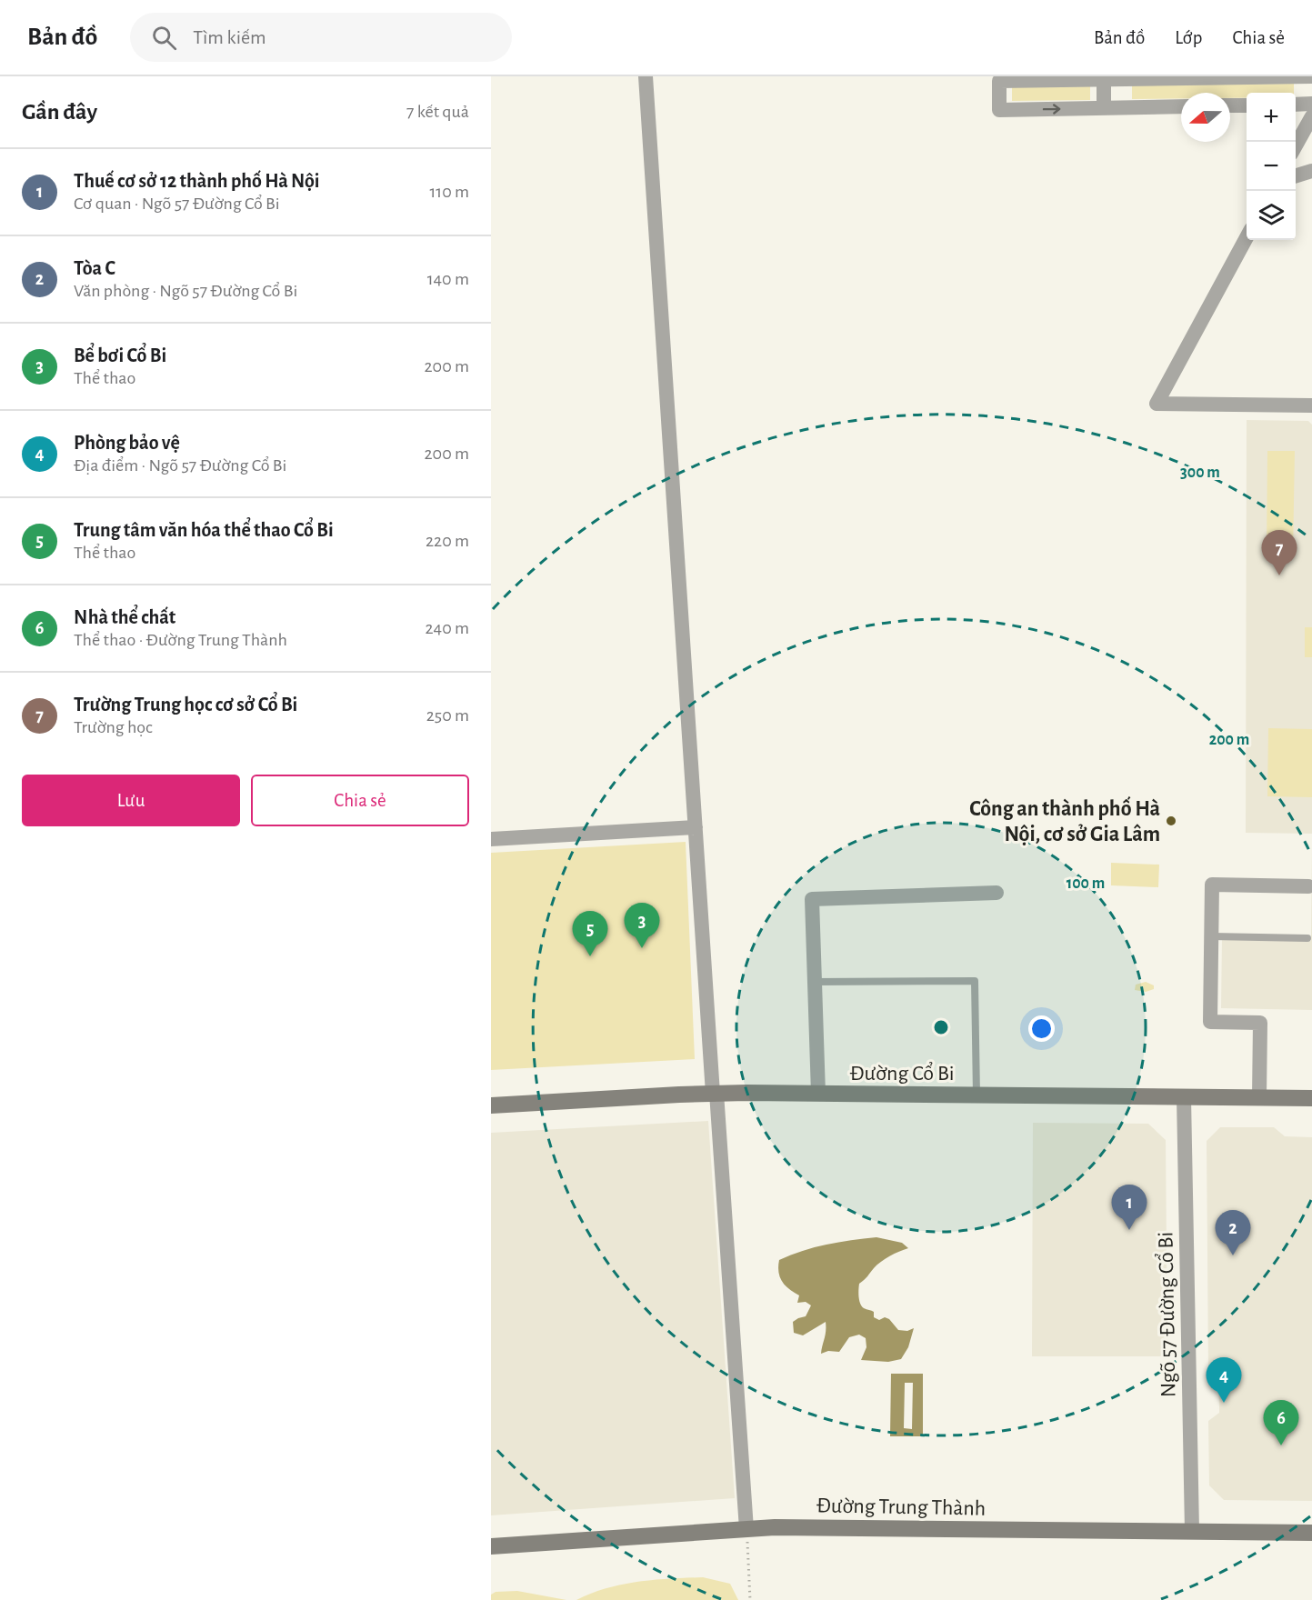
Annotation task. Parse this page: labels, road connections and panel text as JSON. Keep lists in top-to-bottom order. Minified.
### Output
{"streets":{"main road":["Đường Cổ Bi","Đường Trung Thành"],"street":["Ngõ 57 Đường Cổ Bi"]},"crossings":[["Đường Cổ Bi","Ngõ 57 Đường Cổ Bi"],["Ngõ 57 Đường Cổ Bi","Đường Trung Thành"]],"places":["Công an thành phố Hà Nội, cơ sở Gia Lâm"],"north":"left","page":{"header":"Bản đồ","search":"Tìm kiếm","nav":["Bản đồ","Lớp","Chia sẻ"],"heading":["Gần đây","7 kết quả"],"map_buttons":["+","−"],"list":[{"mark":"1","name":"Thuế cơ sở 12 thành phố Hà Nội","note":"Cơ quan · Ngõ 57 Đường Cổ Bi","value":"110 m"},{"mark":"2","name":"Tòa C","note":"Văn phòng · Ngõ 57 Đường Cổ Bi","value":"140 m"},{"mark":"3","name":"Bể bơi Cổ Bi","note":"Thể thao","value":"200 m"},{"mark":"4","name":"Phòng bảo vệ","note":"Địa điểm · Ngõ 57 Đường Cổ Bi","value":"200 m"},{"mark":"5","name":"Trung tâm văn hóa thể thao Cổ Bi","note":"Thể thao","value":"220 m"},{"mark":"6","name":"Nhà thể chất","note":"Thể thao · Đường Trung Thành","value":"240 m"},{"mark":"7","name":"Trường Trung học cơ sở Cổ Bi","note":"Trường học","value":"250 m"}],"pins":["7","3","5","1","2","4","6"],"buttons":["Lưu","Chia sẻ"]},"rings":["300 m","200 m","100 m"]}
